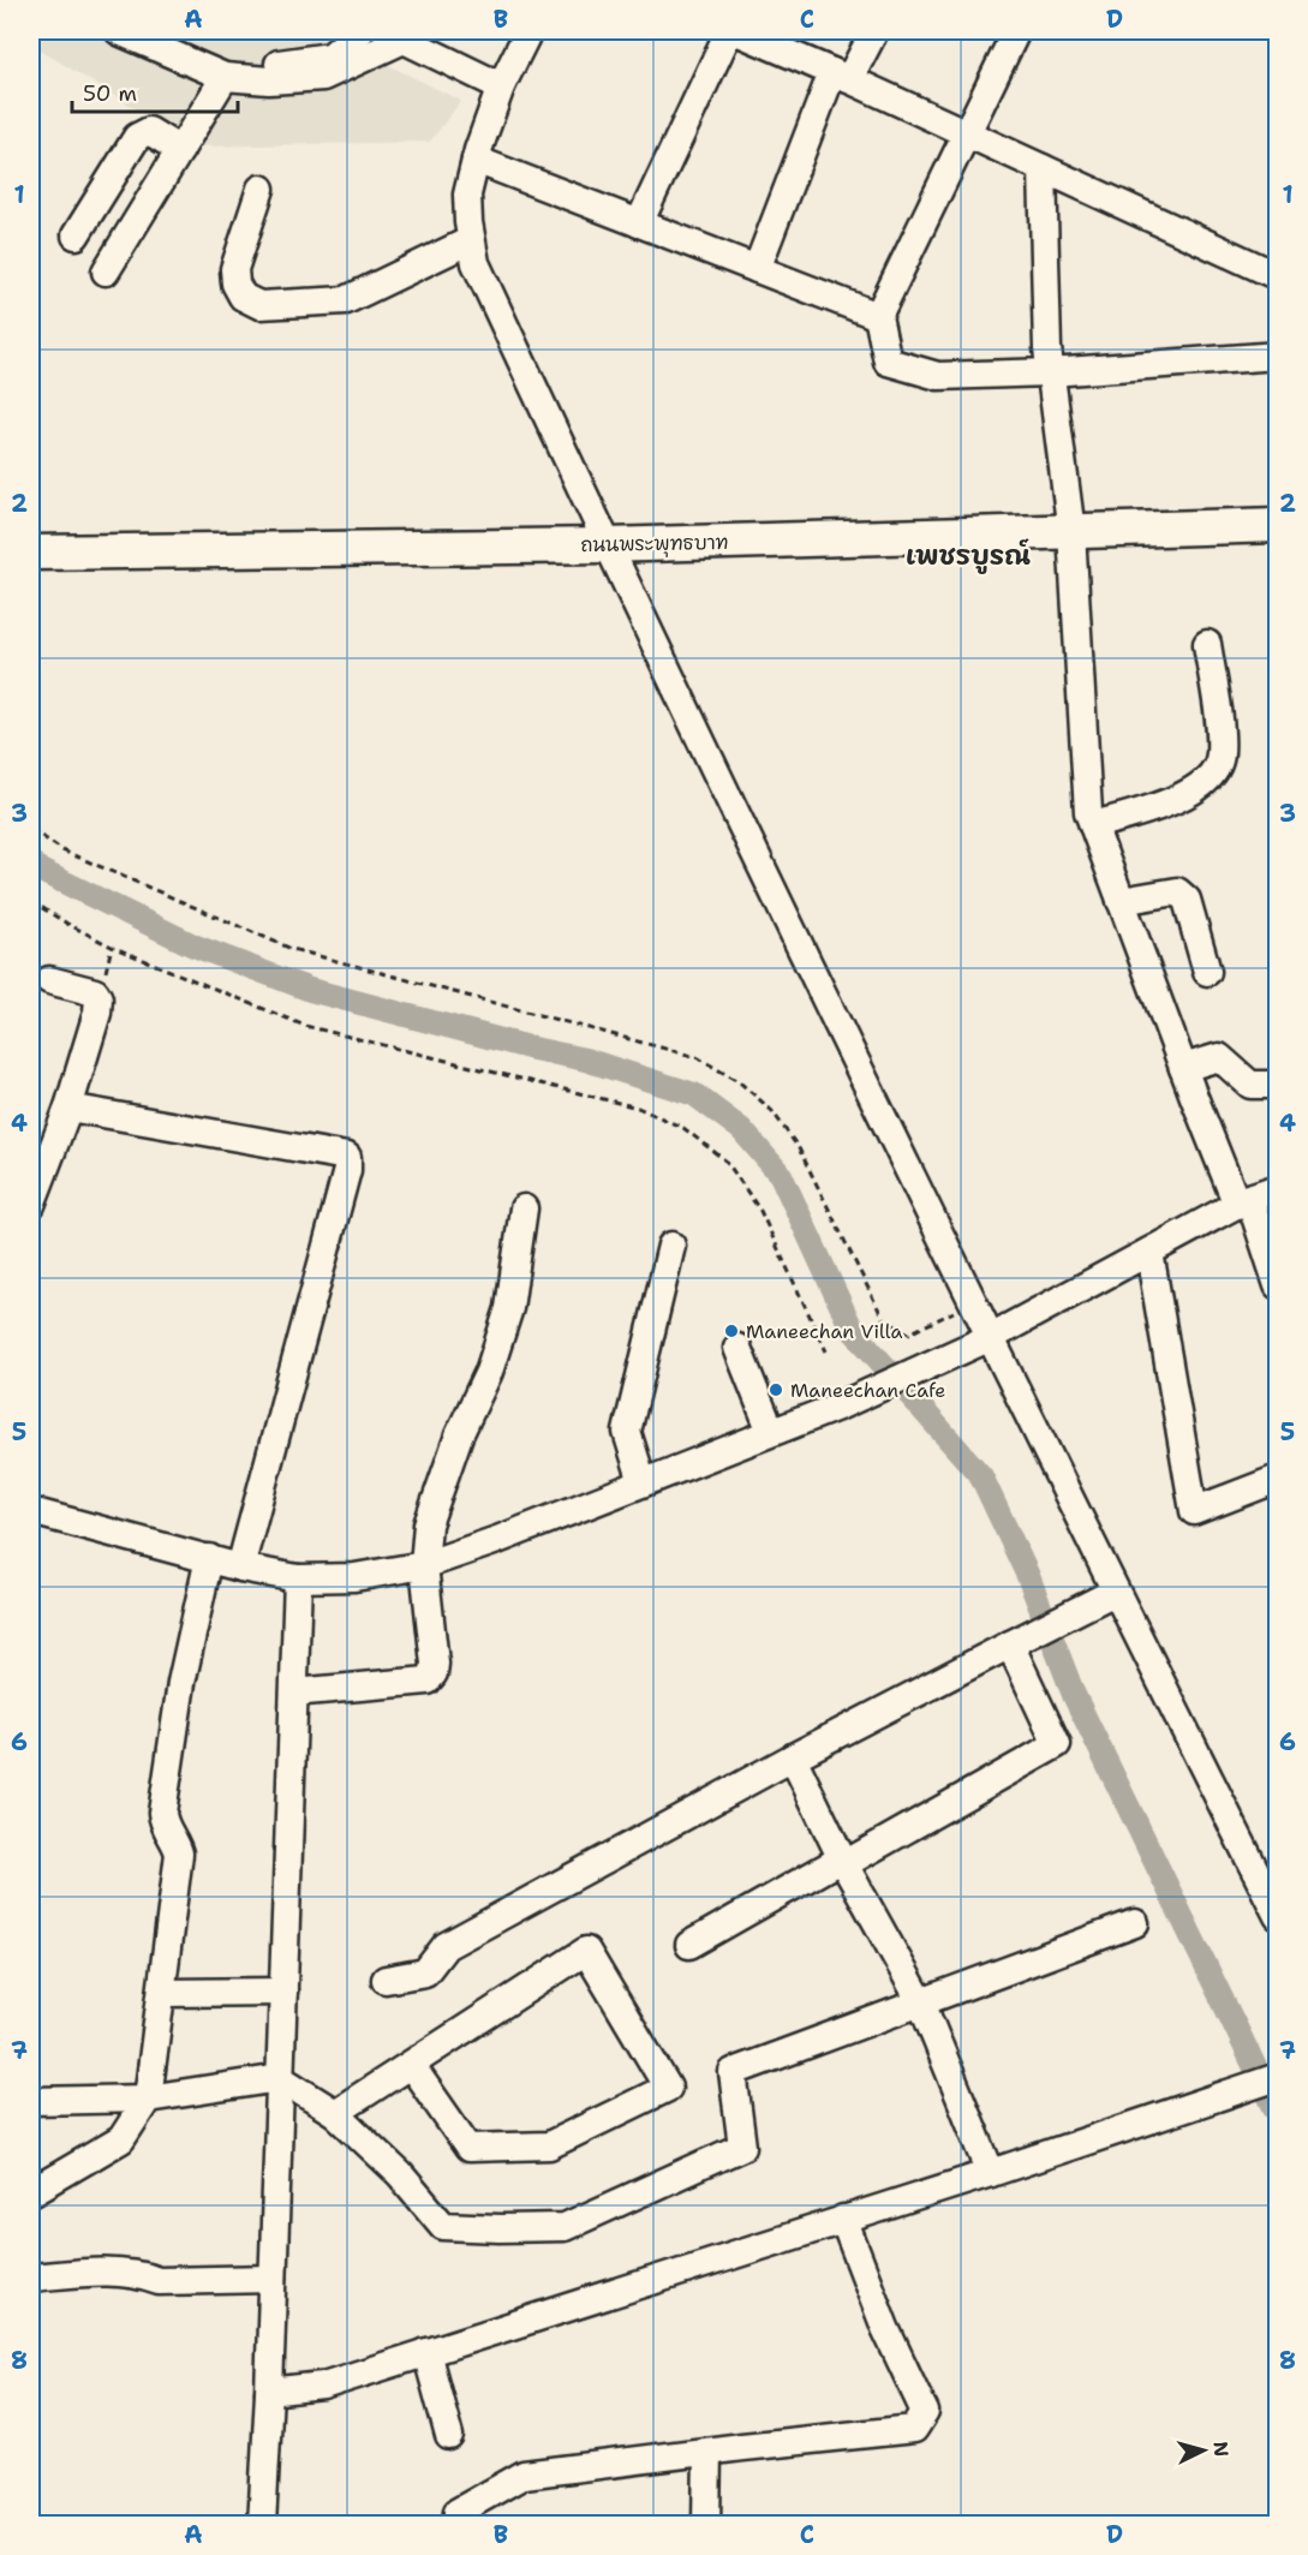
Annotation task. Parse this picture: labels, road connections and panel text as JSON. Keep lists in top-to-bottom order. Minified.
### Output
{"streets":{"main road":["ถนนพระพุทธบาท"]},"districts":["เพชรบูรณ์"],"places":["Maneechan Villa","Maneechan Cafe"],"scale_bar":"50 m","north":"right","grid":{"columns":["A","B","C","D"],"rows":["1","2","3","4","5","6","7","8"]}}
